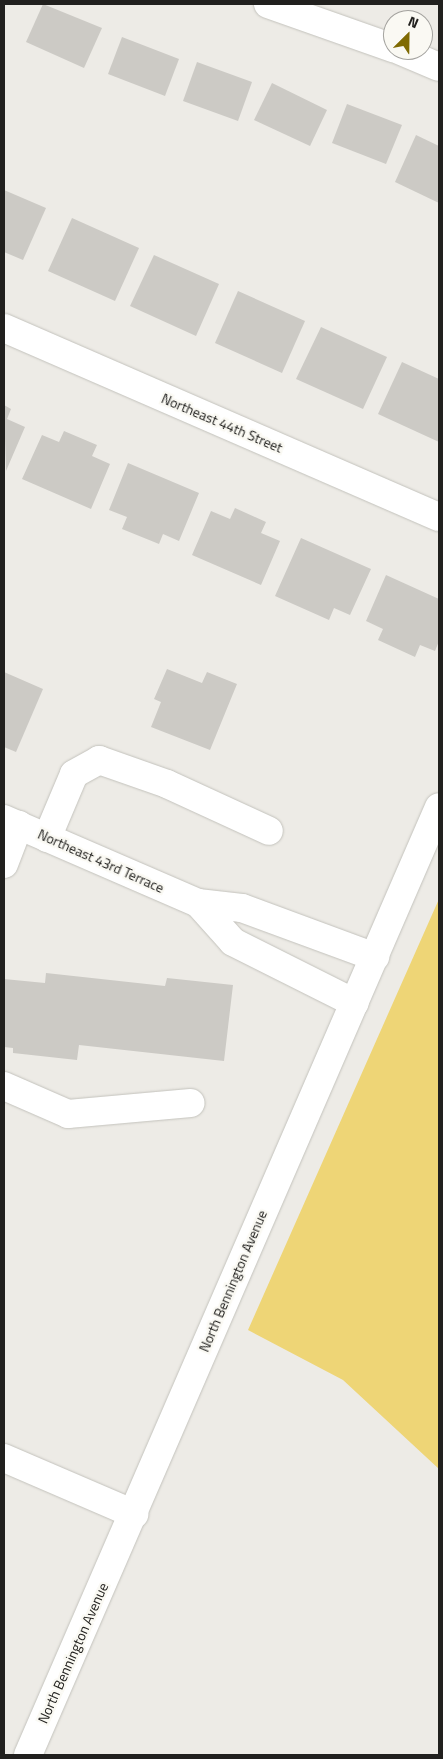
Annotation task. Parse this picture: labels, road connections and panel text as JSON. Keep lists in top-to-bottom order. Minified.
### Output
{"streets":{"street":["Northeast 44th Street","Northeast 43rd Terrace","North Bennington Avenue"]},"crossings":[["Northeast 43rd Terrace","North Bennington Avenue"]],"north":"top right"}
